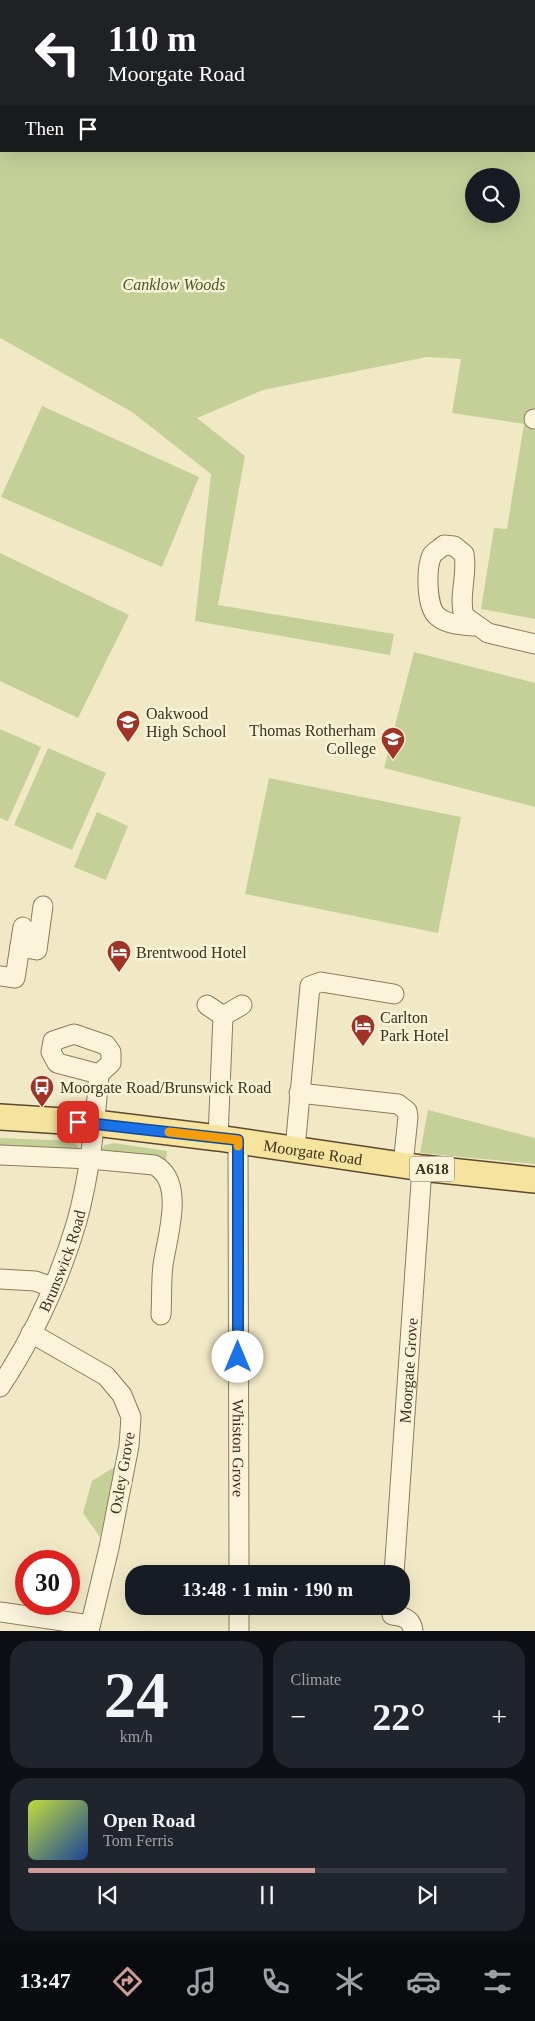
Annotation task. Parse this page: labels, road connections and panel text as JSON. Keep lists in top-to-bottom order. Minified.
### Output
{"streets":{"main road":["Moorgate Road","A618"],"street":["Brunswick Road","Moorgate Grove","Whiston Grove","Oxley Grove"]},"crossings":[["Moorgate Road","Brunswick Road"],["Moorgate Road","Moorgate Grove"],["Moorgate Road","Whiston Grove"],["Brunswick Road","Oxley Grove"]],"parks":["Canklow Woods"],"places":{"school or university":["Oakwood High School","Thomas Rotherham College"],"hotel":["Brentwood Hotel","Carlton Park Hotel"],"bus stop":["Moorgate Road/Brunswick Road"]},"page":{"turn":["110 m","Moorgate Road"],"then":"Then","limit":"30","trip":"13:48 · 1 min · 190 m","tile":[["24","km/h"],"Climate"],"heat":["−","22°","+"],"song":["Open Road","Tom Ferris"],"tabs":"13:47"}}
